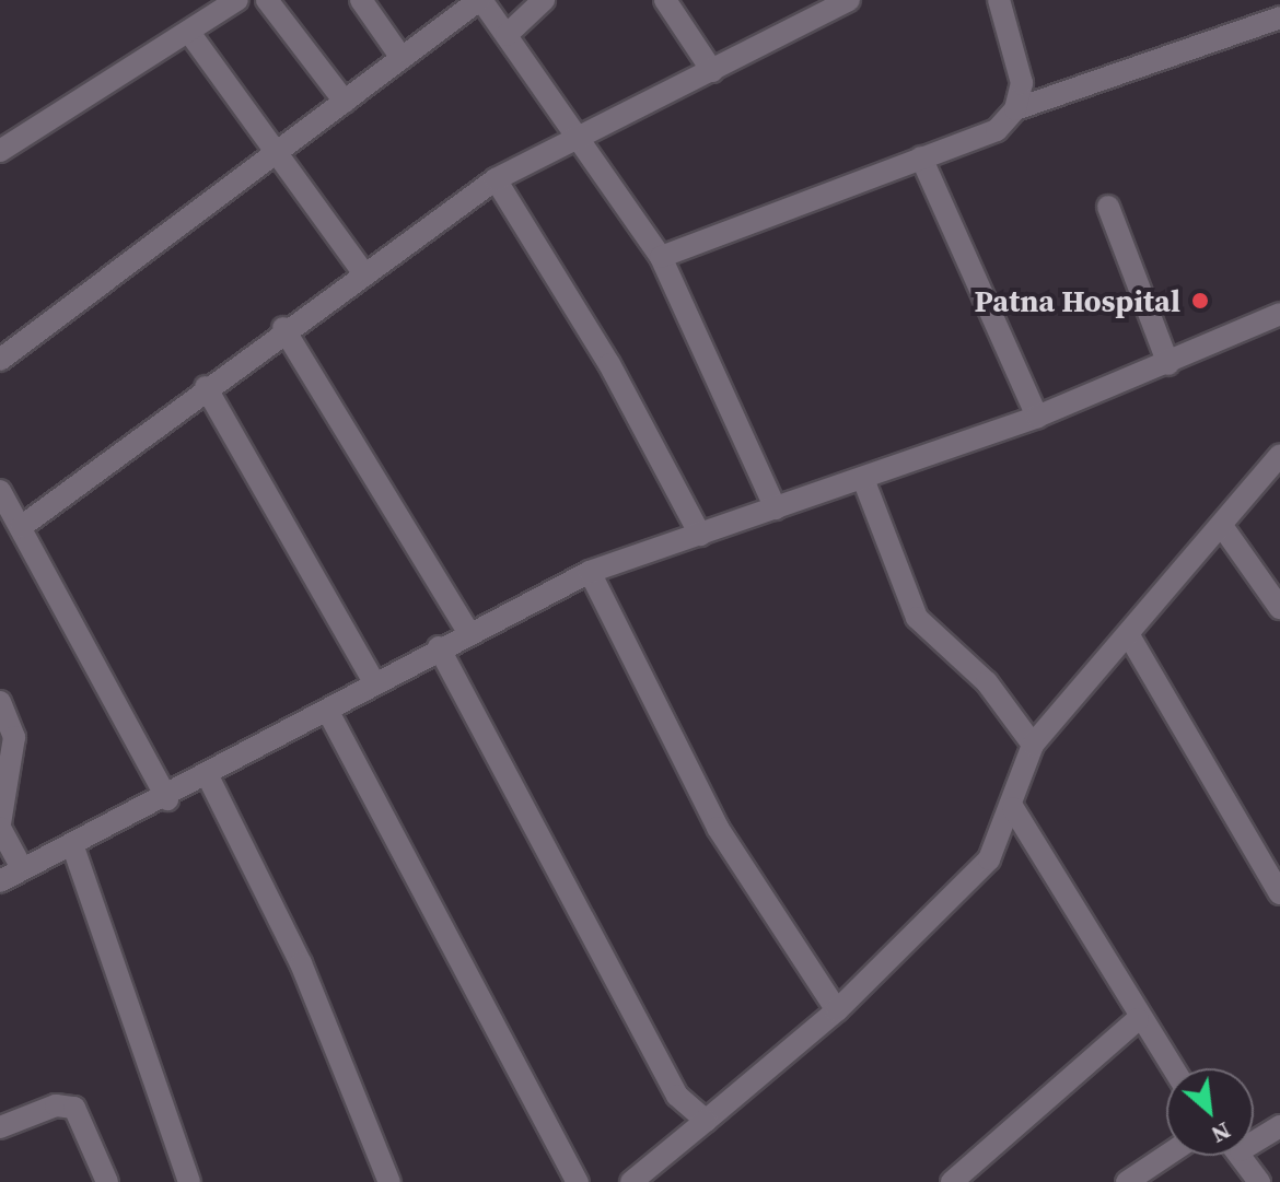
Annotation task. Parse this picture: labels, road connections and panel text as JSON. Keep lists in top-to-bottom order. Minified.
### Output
{"places":["Patna Hospital"],"north":"bottom right"}
